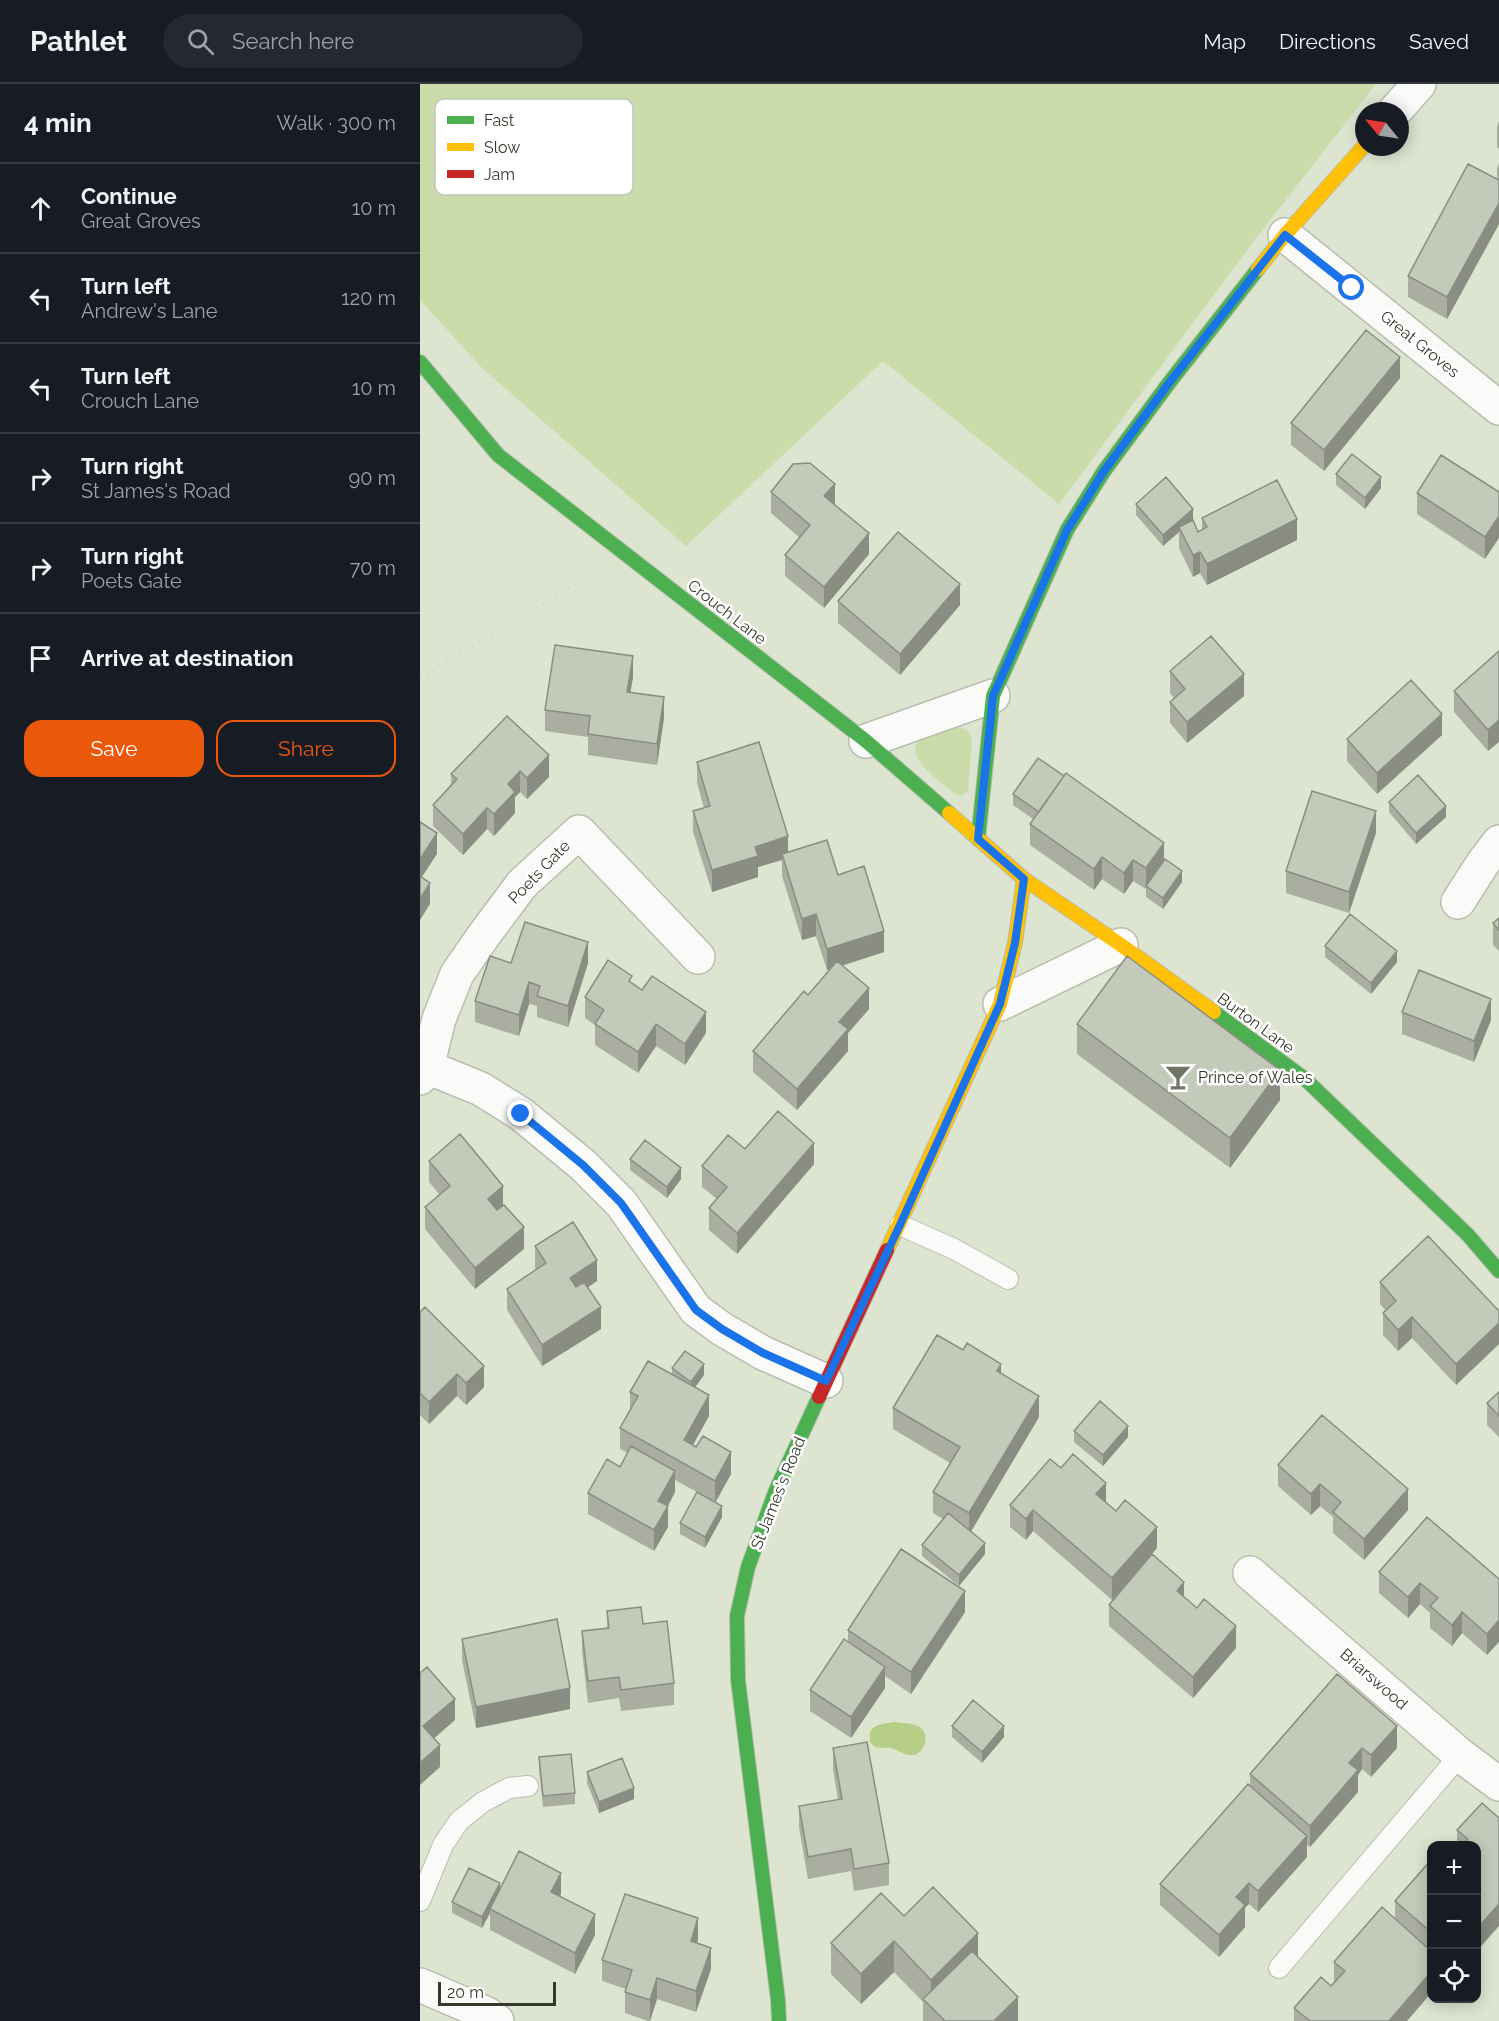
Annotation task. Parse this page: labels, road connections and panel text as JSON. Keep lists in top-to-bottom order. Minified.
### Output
{"streets":{"street":["Great Groves","Crouch Lane","Poets Gate","Burton Lane","St James's Road","Briarswood"]},"crossings":[["Crouch Lane","Burton Lane"],["Crouch Lane","St James's Road"],["Poets Gate","St James's Road"],["Burton Lane","St James's Road"]],"places":{"bar":["Prince of Wales"]},"legend":["Fast","Slow","Jam"],"scale_bar":"20 m","north":"top left","page":{"header":"Pathlet","search":"Search here","nav":["Map","Directions","Saved"],"heading":["4 min","Walk · 300 m"],"list":[["Continue","Great Groves","10 m"],["Turn left","Andrew's Lane","120 m"],["Turn left","Crouch Lane","10 m"],["Turn right","St James's Road","90 m"],["Turn right","Poets Gate","70 m"],"Arrive at destination"],"buttons":["Save","Share"],"map_buttons":["+","−"],"scale":"20 m"}}
